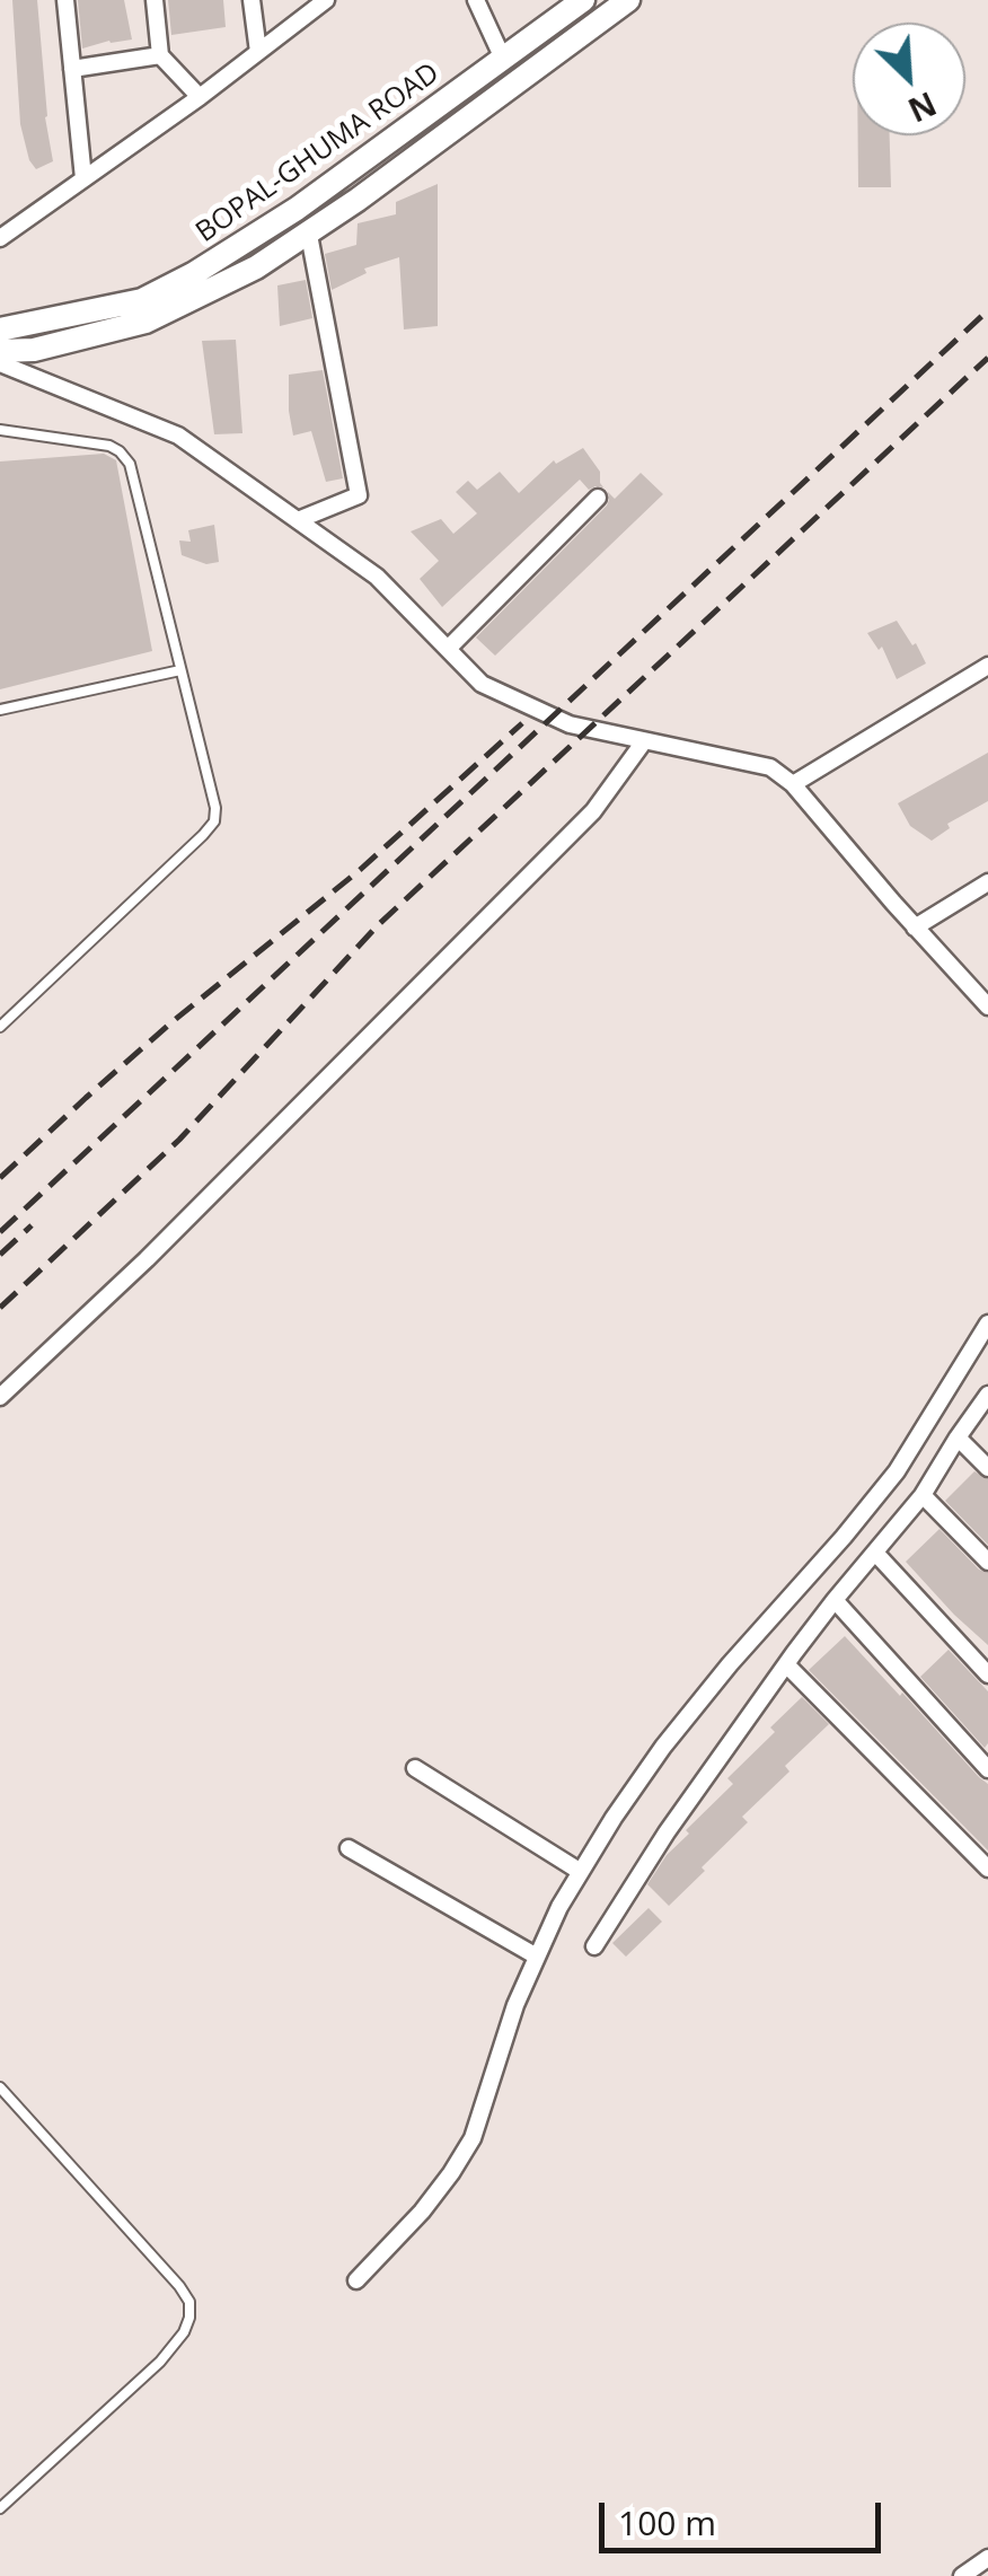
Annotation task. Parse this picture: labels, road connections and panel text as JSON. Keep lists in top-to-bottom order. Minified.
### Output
{"streets":{"street":["BOPAL-GHUMA ROAD"]},"scale_bar":"100 m","north":"bottom right"}
